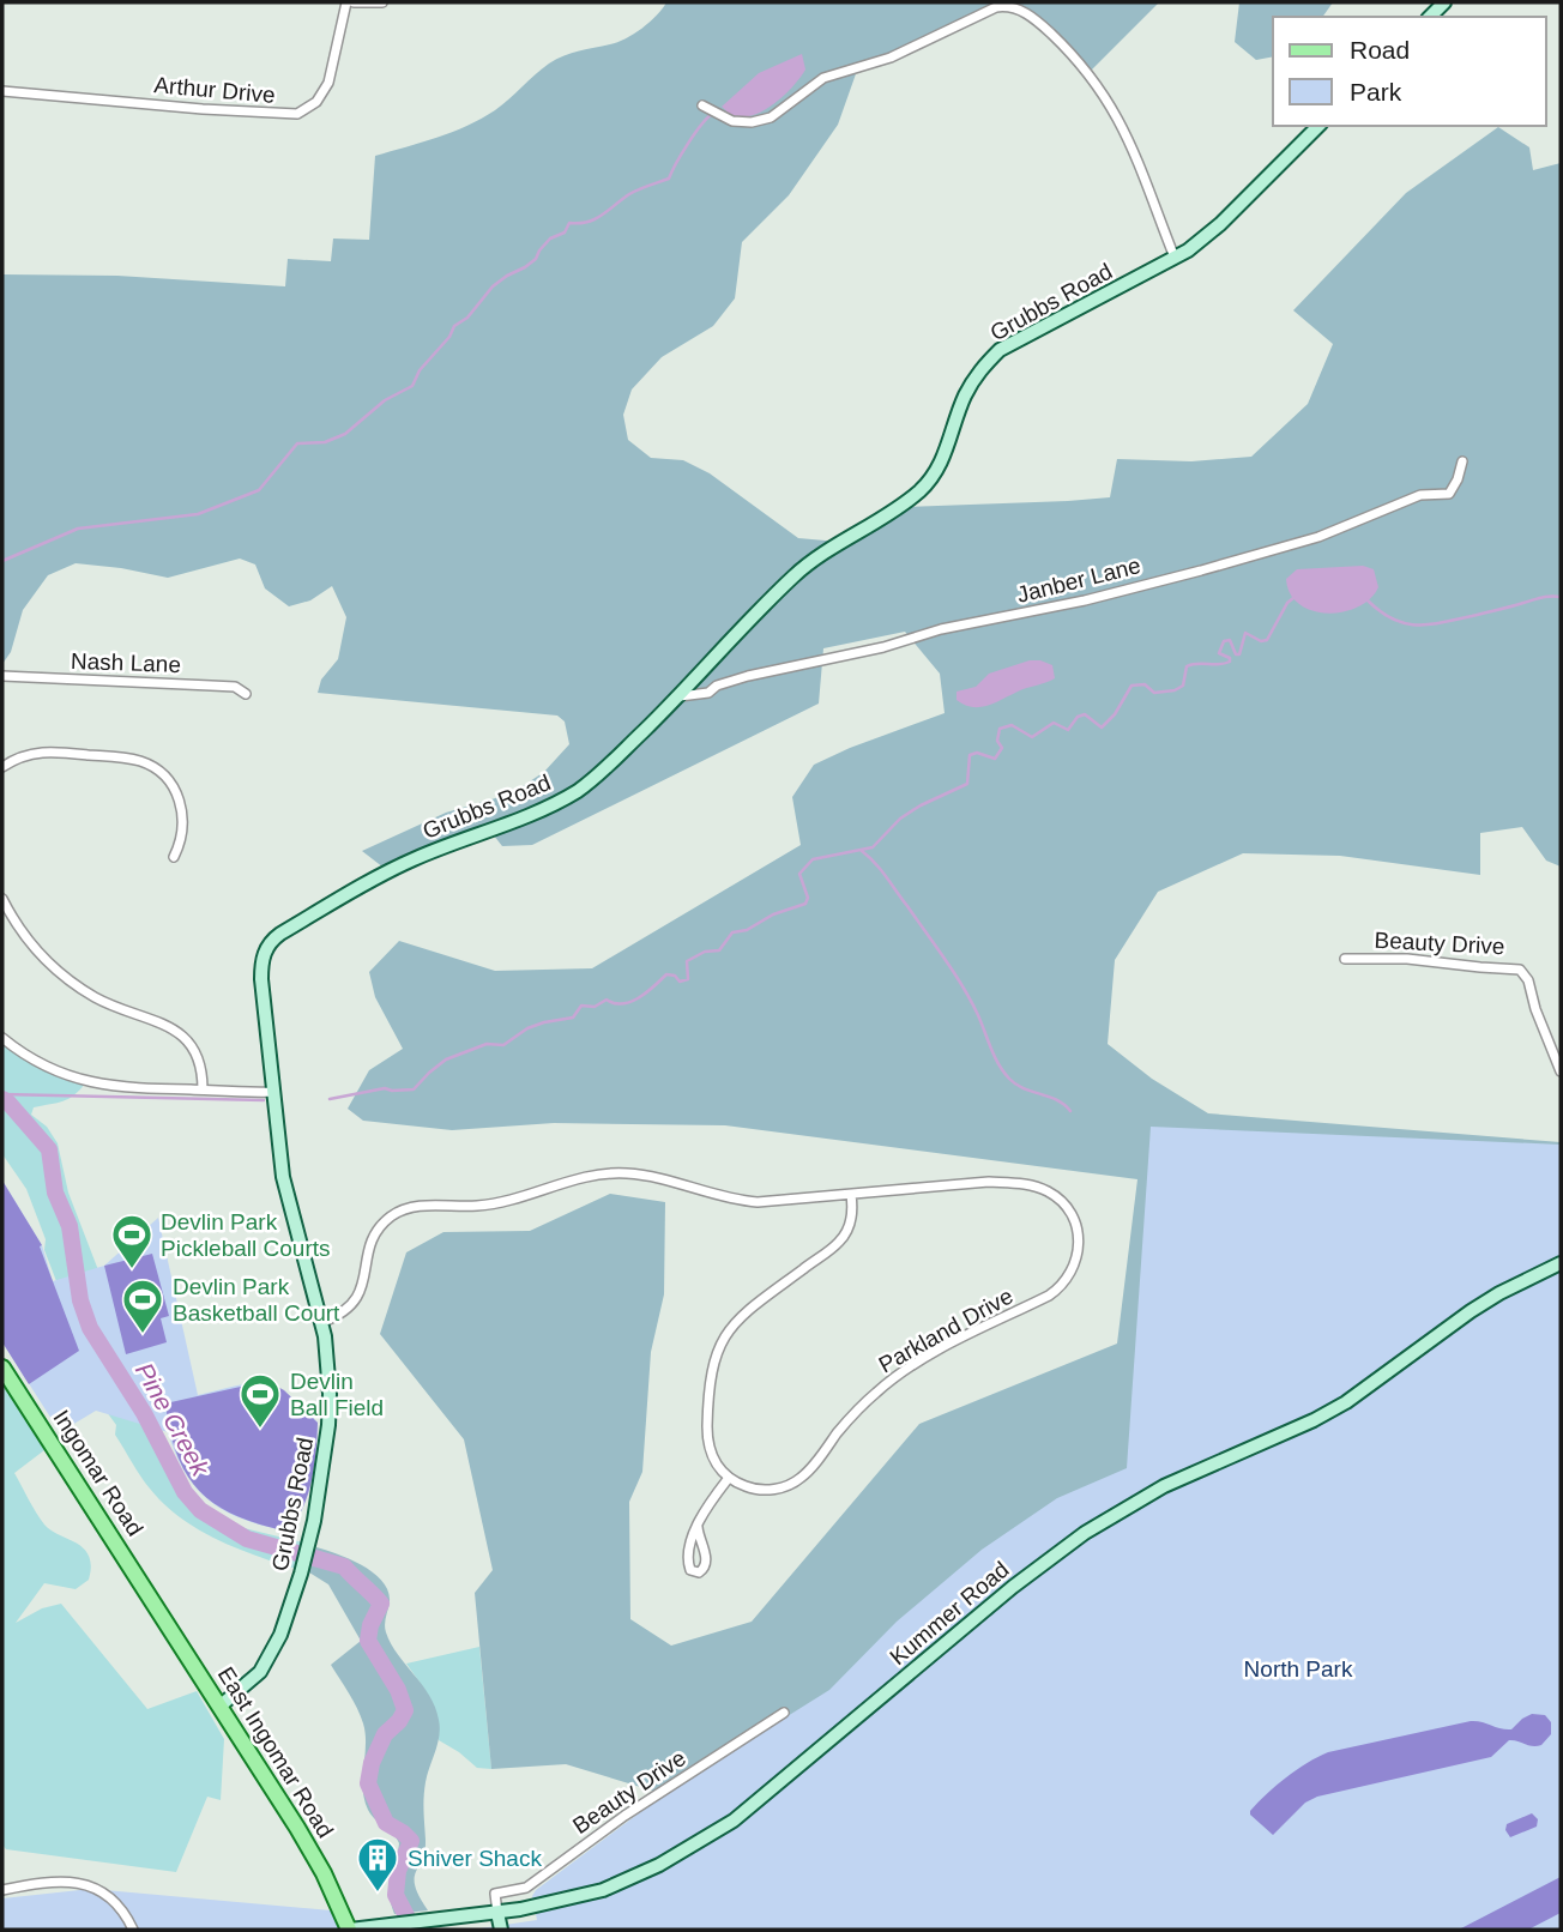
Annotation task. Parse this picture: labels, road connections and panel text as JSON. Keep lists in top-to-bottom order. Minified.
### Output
{"streets":{"main road":["Ingomar Road","East Ingomar Road"],"street":["Arthur Drive","Grubbs Road","Janber Lane","Nash Lane","Beauty Drive","Parkland Drive","Kummer Road"]},"crossings":[["Grubbs Road","Janber Lane"],["Grubbs Road","Parkland Drive"],["Grubbs Road","East Ingomar Road"],["Beauty Drive","Kummer Road"],["Ingomar Road","East Ingomar Road"],["Kummer Road","East Ingomar Road"]],"water":["Pine Creek"],"parks":["North Park"],"places":{"sports":["Devlin Park Pickleball Courts","Devlin Park Basketball Court","Devlin Ball Field"],"building":["Shiver Shack"]},"legend":["Road","Park"]}
